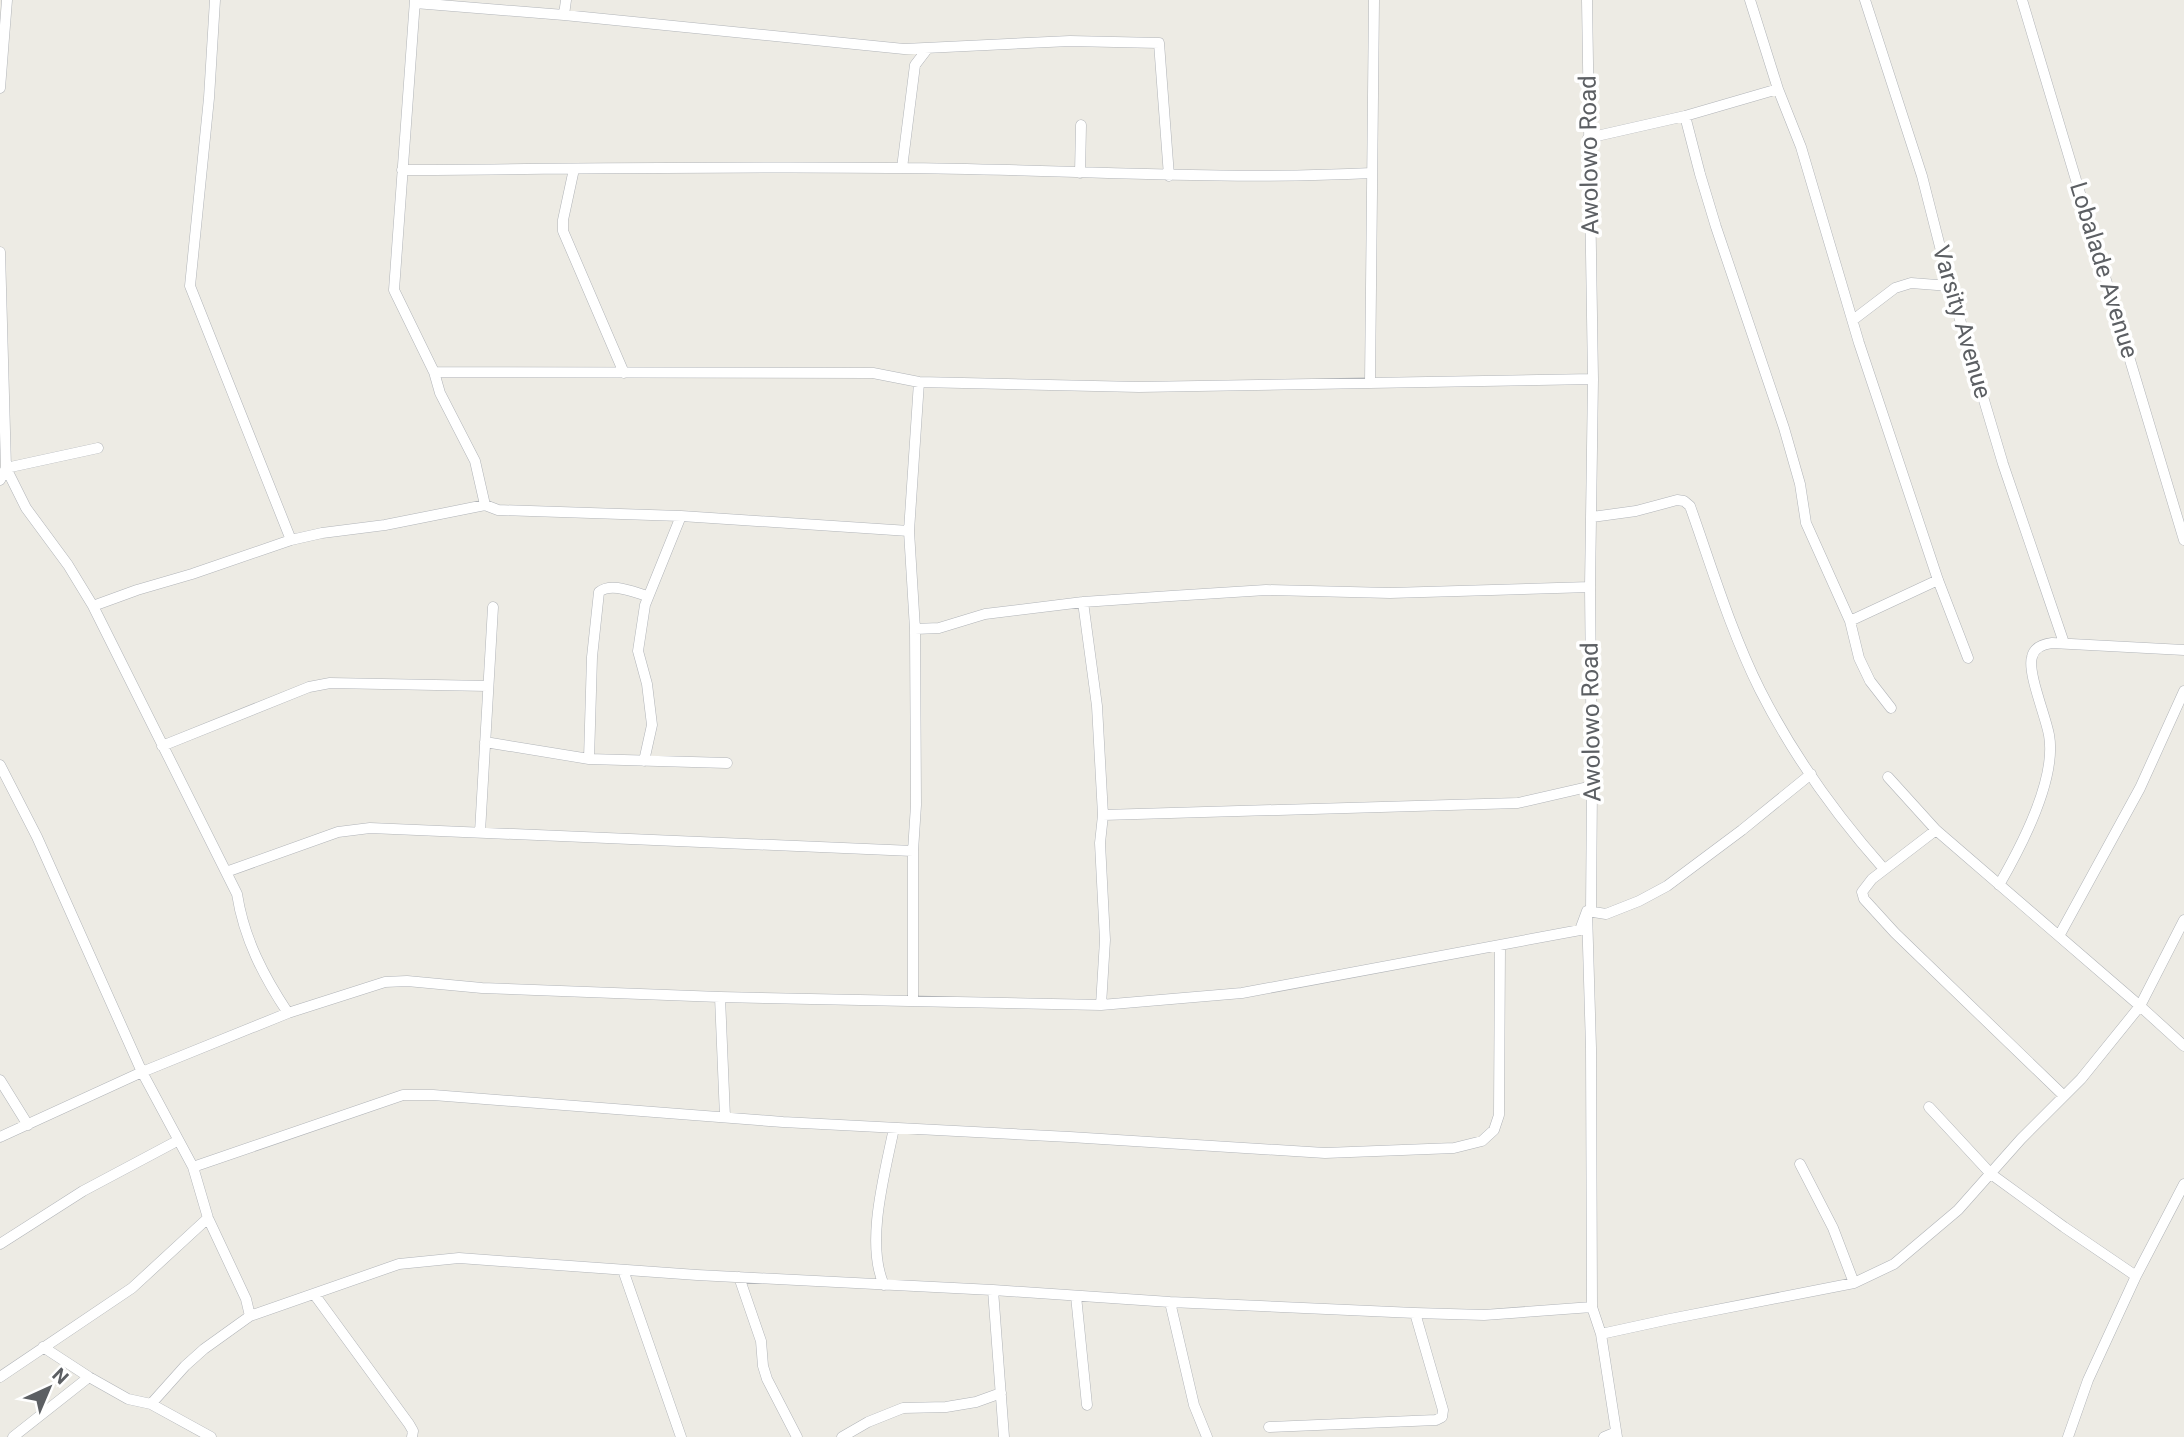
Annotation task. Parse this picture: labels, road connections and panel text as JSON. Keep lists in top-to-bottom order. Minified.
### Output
{"streets":{"street":["Awolowo Road","Lobalade Avenue","Varsity Avenue"]},"north":"top right"}
